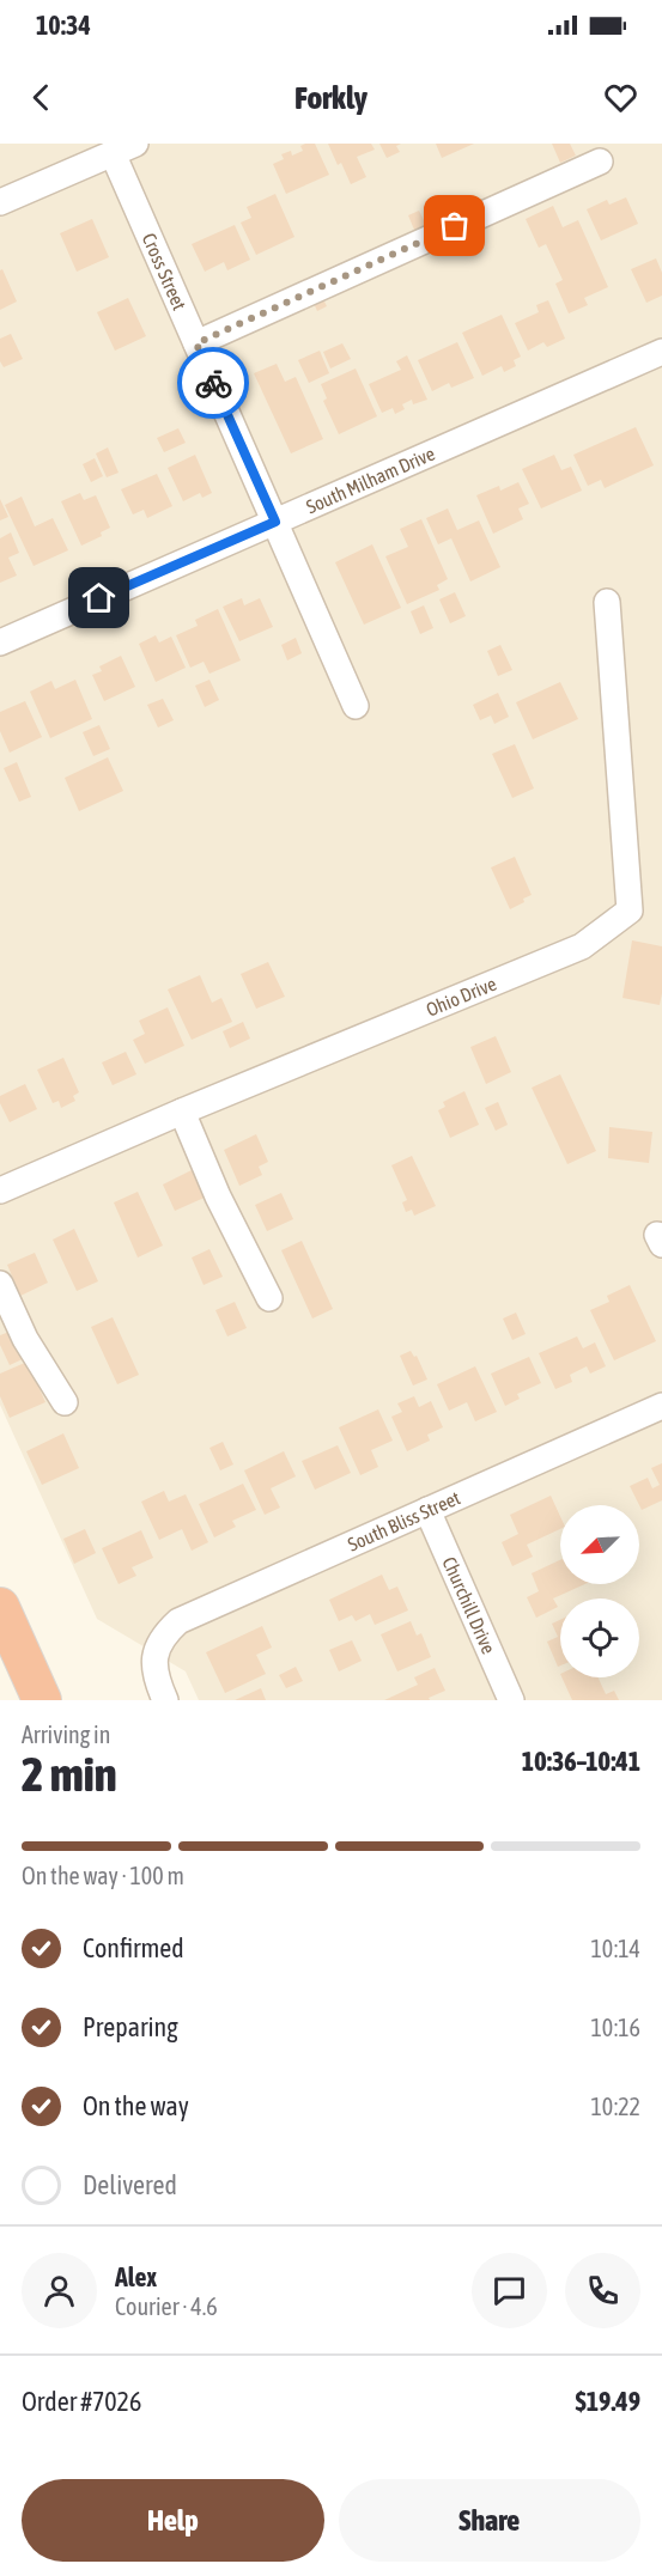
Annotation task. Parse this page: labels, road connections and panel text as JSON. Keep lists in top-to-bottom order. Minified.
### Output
{"streets":{"street":["Cross Street","South Milham Drive","Ohio Drive","South Bliss Street","Churchill Drive"]},"crossings":[["Cross Street","South Milham Drive"],["South Bliss Street","Churchill Drive"]],"north":"bottom left","page":{"status":"10:34","header":"Forkly","heading":["2 min","Arriving in","10:36–10:41"],"panel":["Alex","Courier · 4.6","Order #7026","$19.49"],"bar":"On the way · 100 m","list":[["Confirmed","10:14"],["Preparing","10:16"],["On the way","10:22"],"Delivered"],"buttons":["Help","Share"]}}
